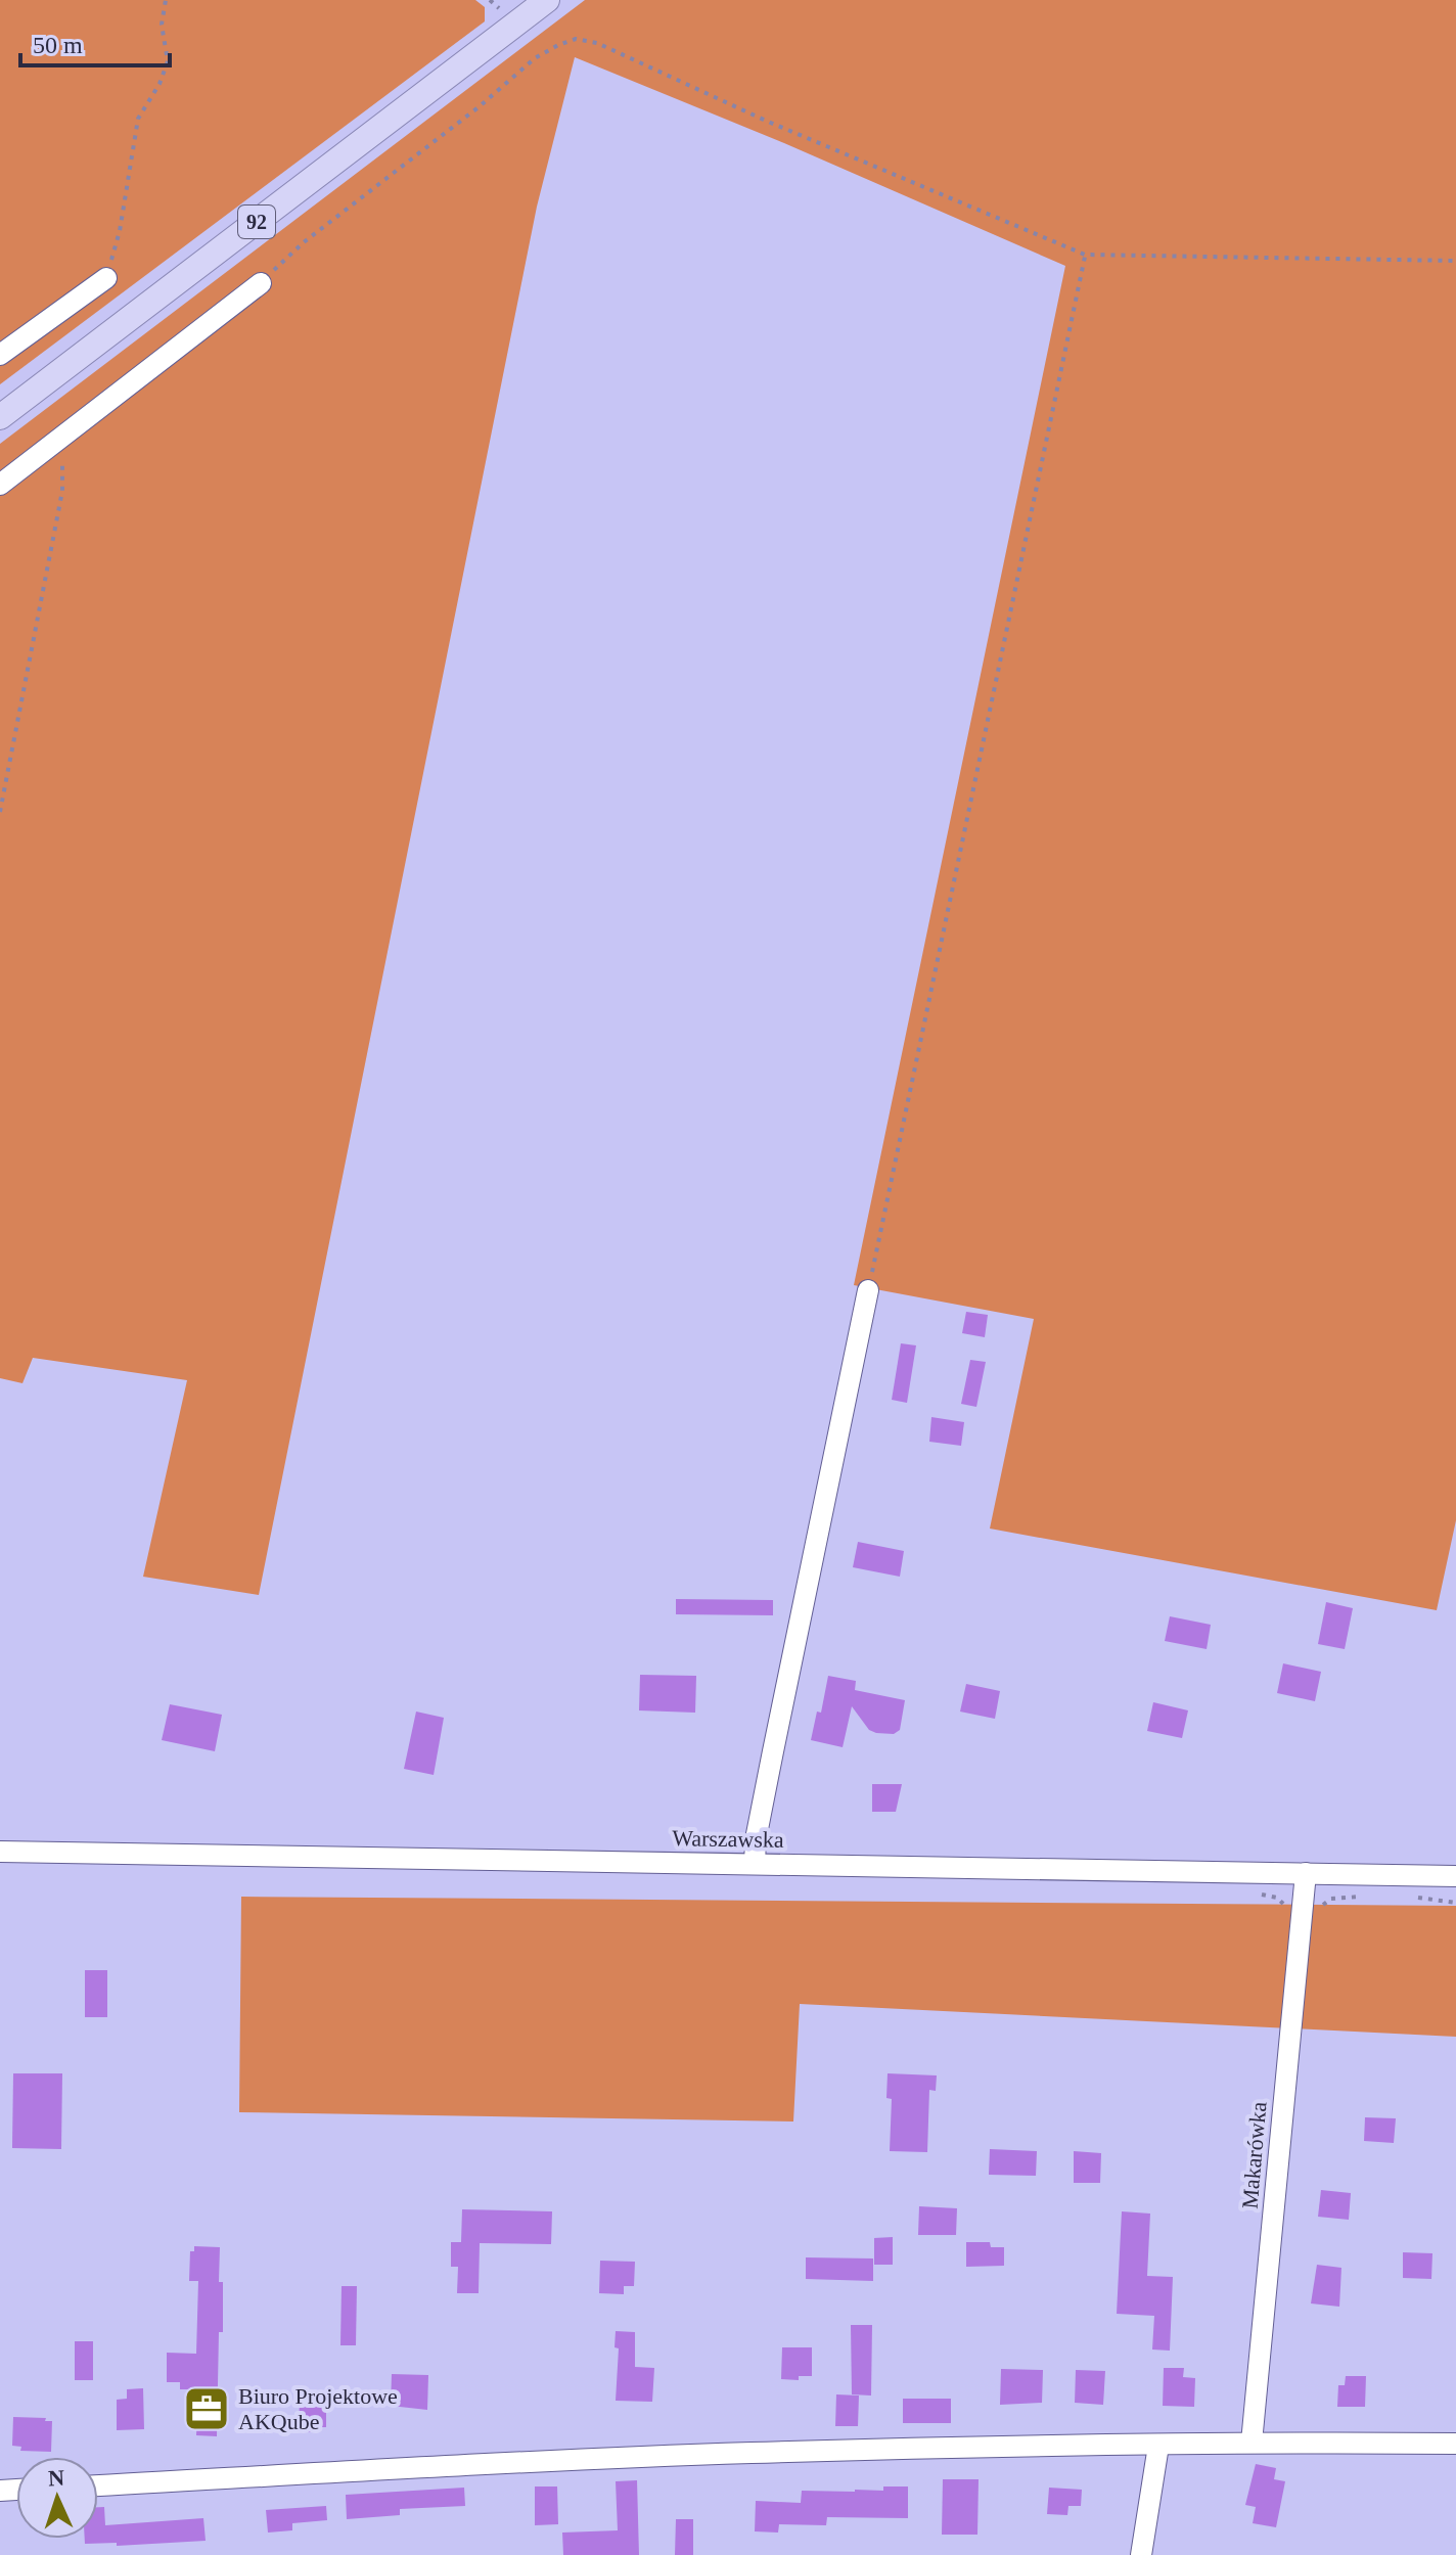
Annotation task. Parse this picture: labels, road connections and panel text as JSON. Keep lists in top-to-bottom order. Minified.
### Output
{"streets":{"main road":["92"],"street":["Warszawska","Makarówka"]},"crossings":[["Warszawska","Makarówka"]],"places":{"office":["Biuro Projektowe AKQube"]},"scale_bar":"50 m","north":"top"}
